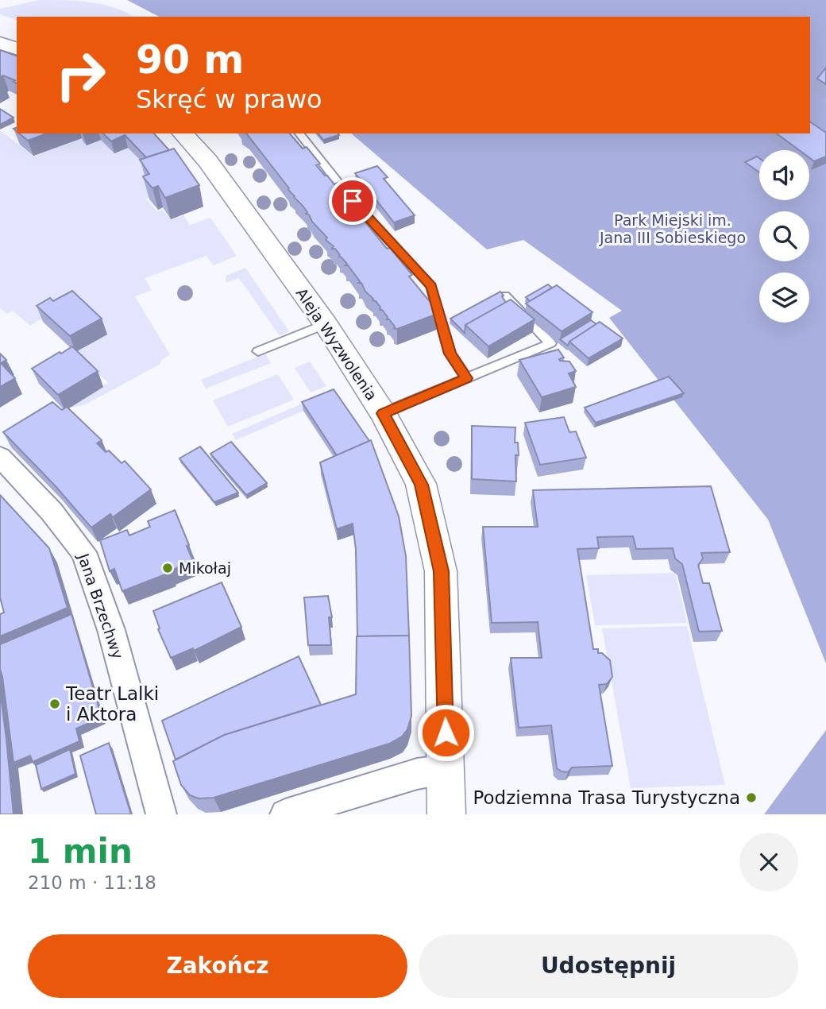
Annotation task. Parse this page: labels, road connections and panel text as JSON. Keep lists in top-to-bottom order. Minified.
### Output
{"streets":{"street":["Aleja Wyzwolenia","Jana Brzechwy"]},"parks":["Park Miejski im. Jana III Sobieskiego"],"places":["Mikołaj","Teatr Lalki i Aktora","Podziemna Trasa Turystyczna"],"page":{"turn":["90 m","Skręć w prawo"],"heading":["1 min","210 m · 11:18"],"buttons":["Zakończ","Udostępnij"]}}
